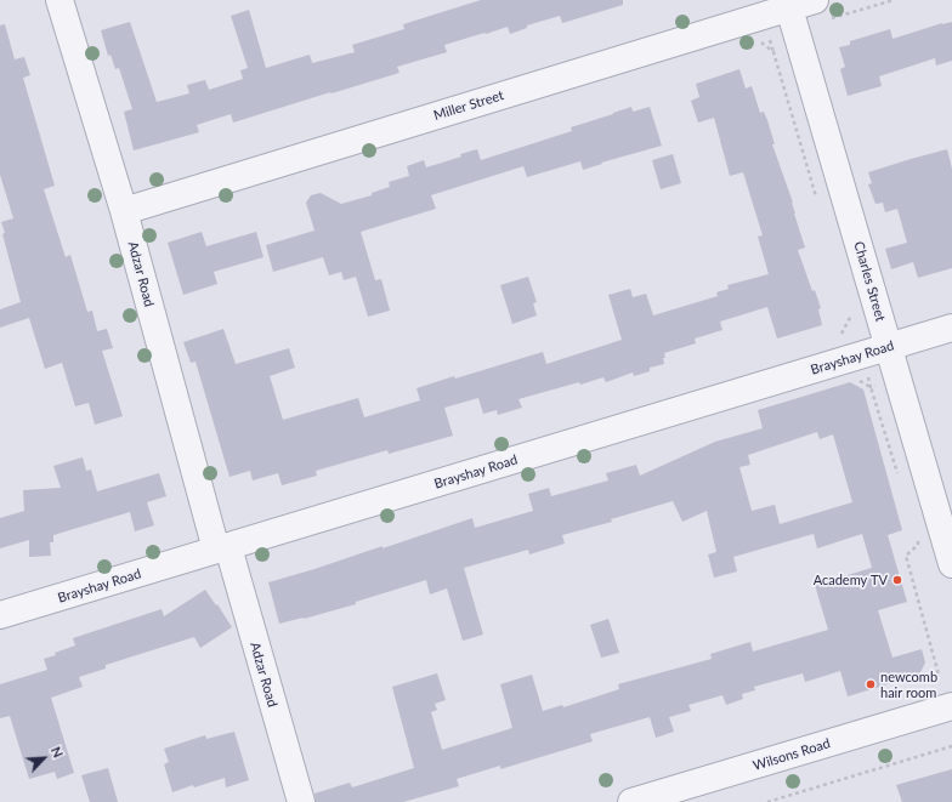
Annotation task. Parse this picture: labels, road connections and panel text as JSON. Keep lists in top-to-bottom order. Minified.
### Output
{"streets":{"street":["Miller Street","Adzar Road","Charles Street","Brayshay Road","Wilsons Road"]},"crossings":[["Miller Street","Adzar Road"],["Miller Street","Charles Street"],["Adzar Road","Brayshay Road"],["Charles Street","Brayshay Road"]],"places":["Academy TV","newcomb hair room"],"north":"top right"}
